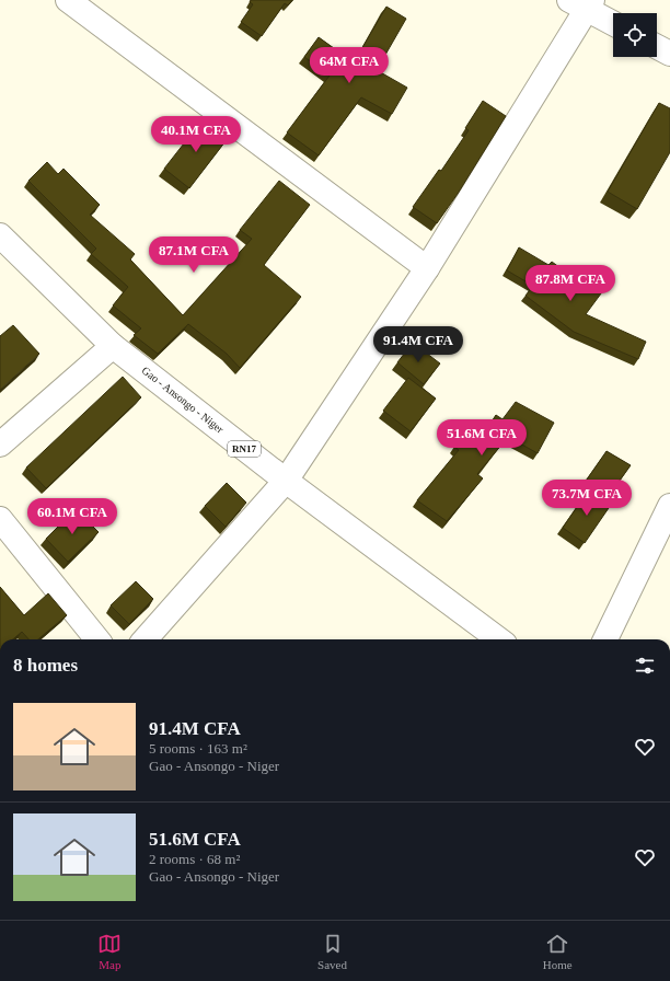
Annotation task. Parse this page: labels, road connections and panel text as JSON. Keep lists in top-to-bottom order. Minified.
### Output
{"streets":{"street":["Gao - Ansongo - Niger","RN17"]},"page":{"price":["64M CFA","40.1M CFA","87.1M CFA","87.8M CFA","91.4M CFA","51.6M CFA","73.7M CFA","60.1M CFA"],"heading":"8 homes","list":[{"name":"91.4M CFA","note":"5 rooms · 163 m² · Gao - Ansongo - Niger"},{"name":"51.6M CFA","note":"2 rooms · 68 m² · Gao - Ansongo - Niger"}],"tabs":["Map","Saved","Home"]}}
